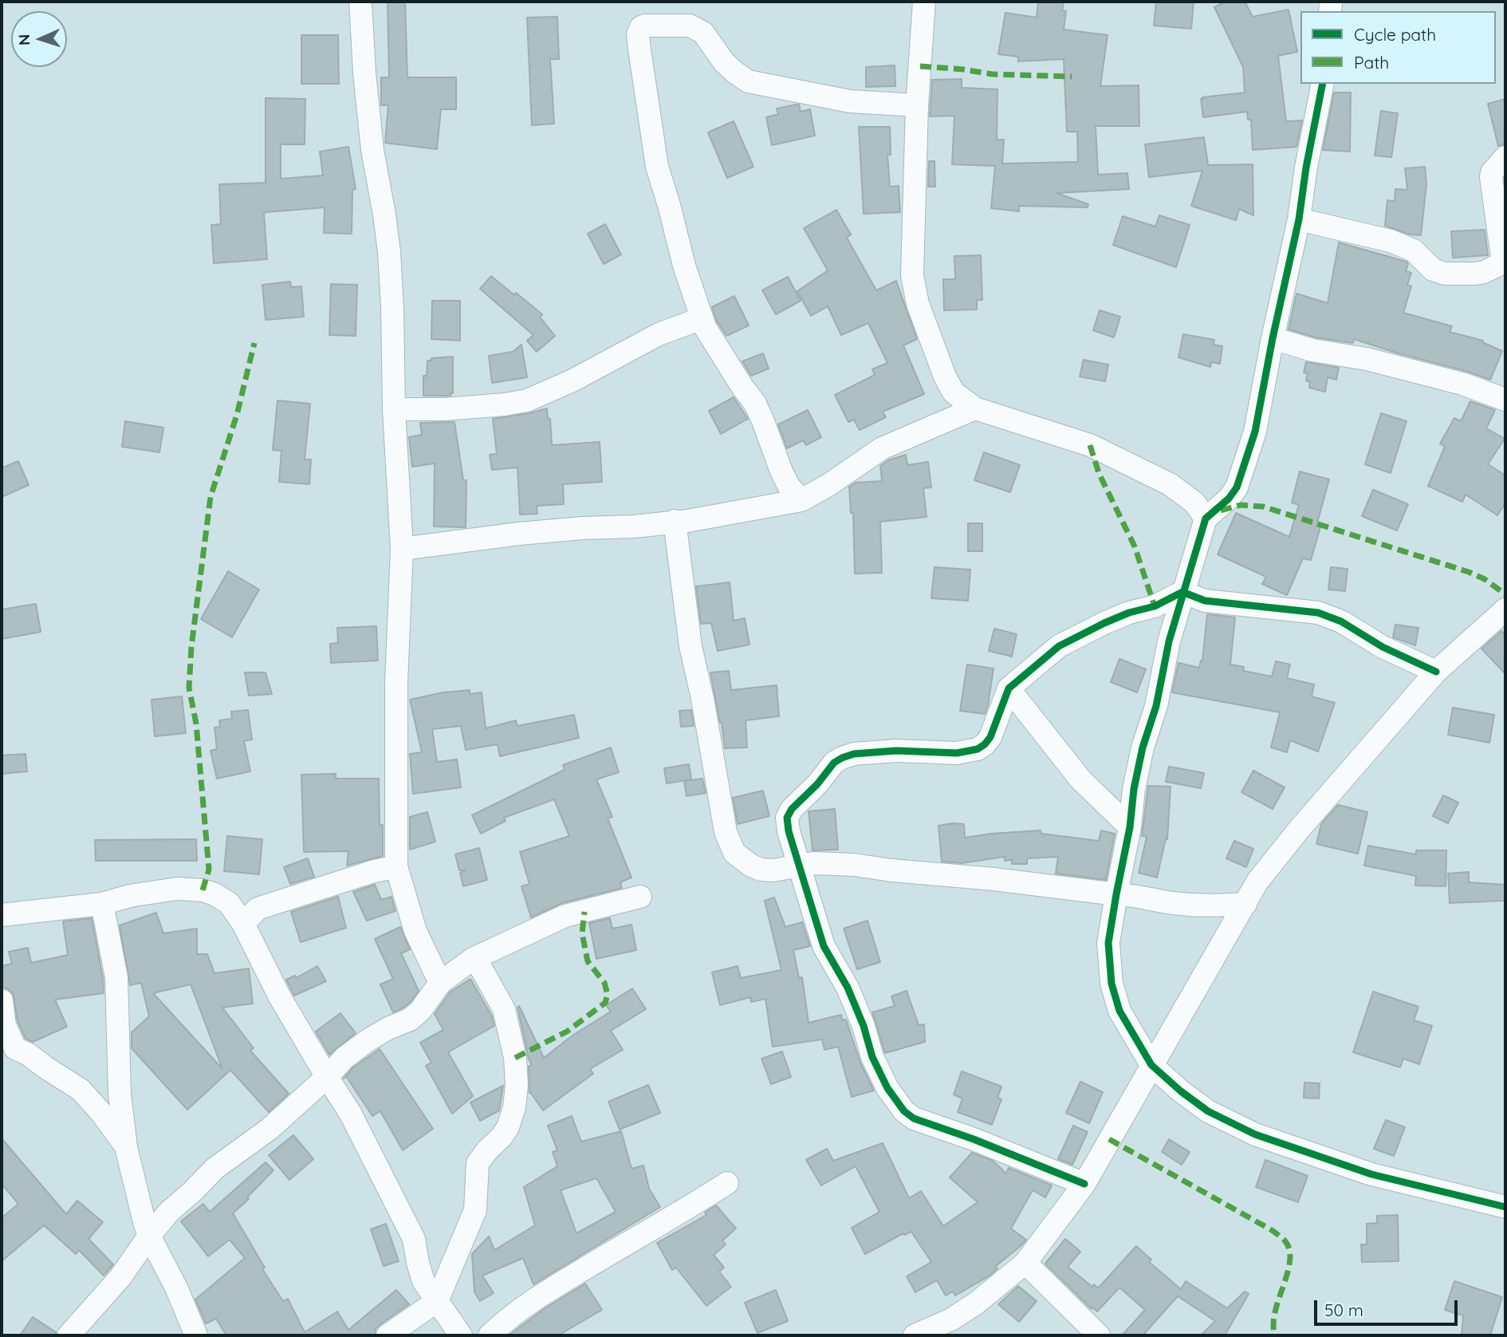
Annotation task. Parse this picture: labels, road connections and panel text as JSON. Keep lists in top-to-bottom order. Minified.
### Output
{"legend":["Cycle path","Path"],"scale_bar":"50 m","north":"left"}
